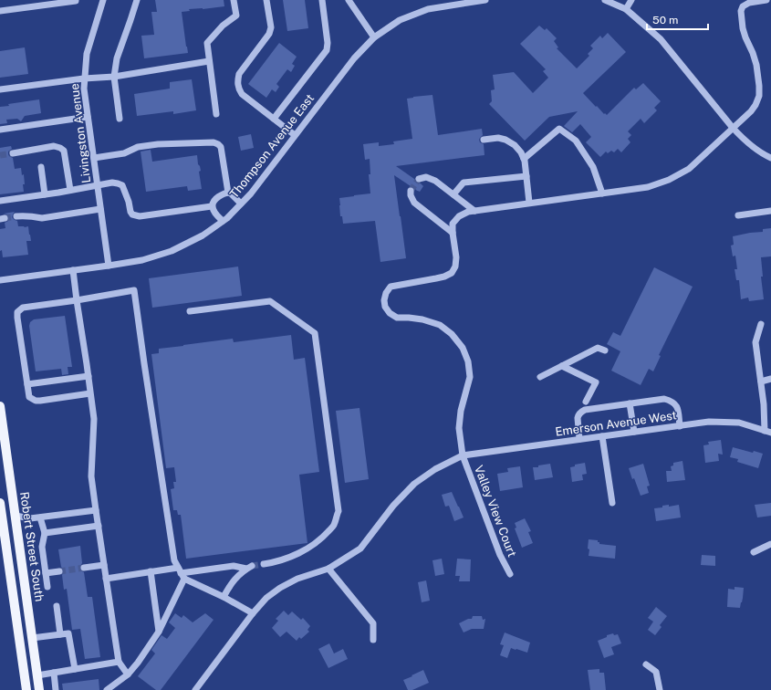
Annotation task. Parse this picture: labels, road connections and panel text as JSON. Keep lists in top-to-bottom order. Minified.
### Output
{"streets":{"main road":["Robert Street South"],"street":["Livingston Avenue","Thompson Avenue East","Emerson Avenue West","Valley View Court"]},"crossings":[["Livingston Avenue","Thompson Avenue East"],["Emerson Avenue West","Valley View Court"]],"scale_bar":"50 m"}
